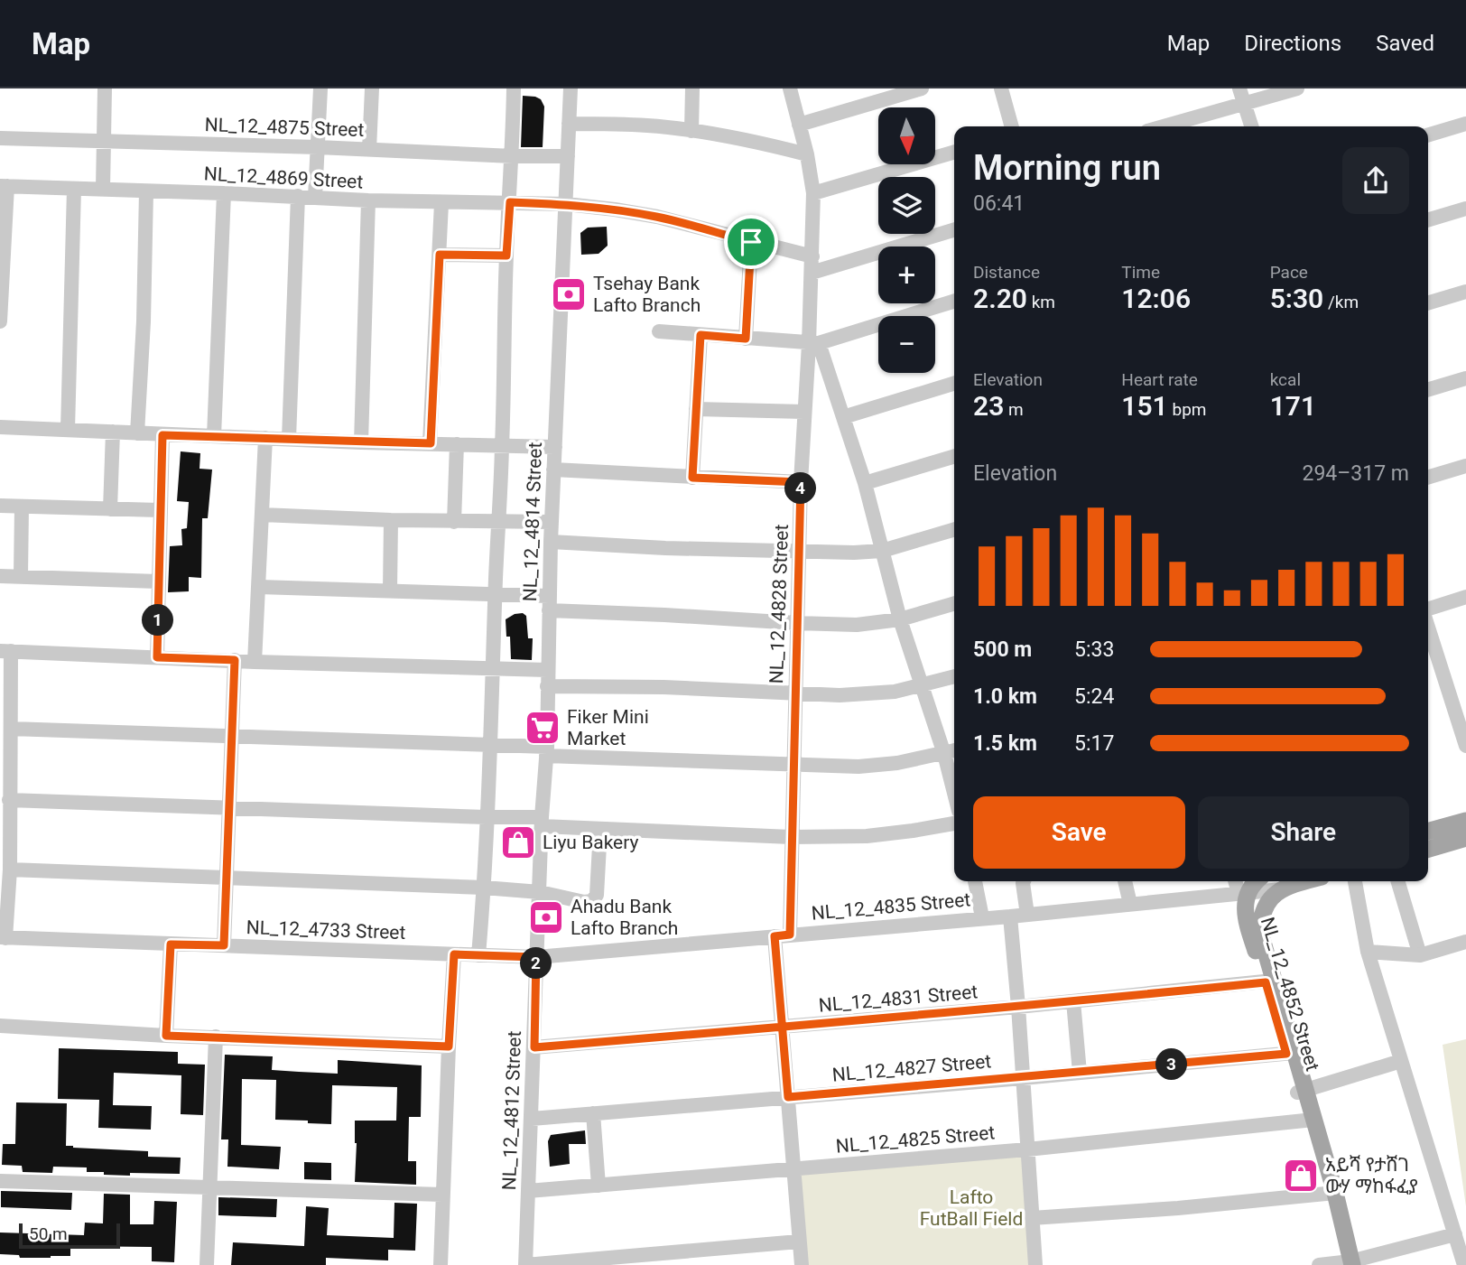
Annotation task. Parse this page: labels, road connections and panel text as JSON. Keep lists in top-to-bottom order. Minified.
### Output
{"streets":{"main road":["NL_12_4852 Street"],"street":["NL_12_4875 Street","NL_12_4869 Street","NL_12_4814 Street","NL_12_4828 Street","NL_12_4835 Street","NL_12_4733 Street","NL_12_4831 Street","NL_12_4827 Street","NL_12_4812 Street","NL_12_4825 Street"]},"crossings":[["NL_12_4875 Street","NL_12_4814 Street"],["NL_12_4869 Street","NL_12_4814 Street"],["NL_12_4869 Street","NL_12_4828 Street"],["NL_12_4814 Street","NL_12_4835 Street"],["NL_12_4814 Street","NL_12_4733 Street"],["NL_12_4814 Street","NL_12_4812 Street"],["NL_12_4828 Street","NL_12_4835 Street"],["NL_12_4828 Street","NL_12_4831 Street"],["NL_12_4828 Street","NL_12_4827 Street"],["NL_12_4828 Street","NL_12_4825 Street"],["NL_12_4835 Street","NL_12_4733 Street"],["NL_12_4835 Street","NL_12_4852 Street"],["NL_12_4835 Street","NL_12_4812 Street"],["NL_12_4733 Street","NL_12_4812 Street"],["NL_12_4852 Street","NL_12_4831 Street"],["NL_12_4852 Street","NL_12_4827 Street"],["NL_12_4852 Street","NL_12_4825 Street"],["NL_12_4831 Street","NL_12_4812 Street"],["NL_12_4827 Street","NL_12_4812 Street"],["NL_12_4812 Street","NL_12_4825 Street"]],"parks":["Lafto FutBall Field"],"places":{"bank":["Tsehay Bank Lafto Branch","Ahadu Bank Lafto Branch"],"supermarket":["Fiker Mini Market"],"shop":["Liyu Bakery","አይሻ የታሸገ ውሃ ማከፋፈያ"]},"scale_bar":"50 m","north":"bottom","page":{"header":"Map","nav":["Map","Directions","Saved"],"map_buttons":["+","−"],"heading":["Morning run","06:41"],"stats":[["Distance","2.20 km"],["Time","12:06"],["Pace","5:30 /km"],["Elevation","23 m"],["Heart rate","151 bpm"],["kcal","171"]],"chart":["Elevation","294–317 m"],"pins":["4","1","2","3"],"list":[{"name":"500 m","note":"5:33"},{"name":"1.0 km","note":"5:24"},{"name":"1.5 km","note":"5:17"}],"buttons":["Save","Share"],"scale":"50 m"}}
